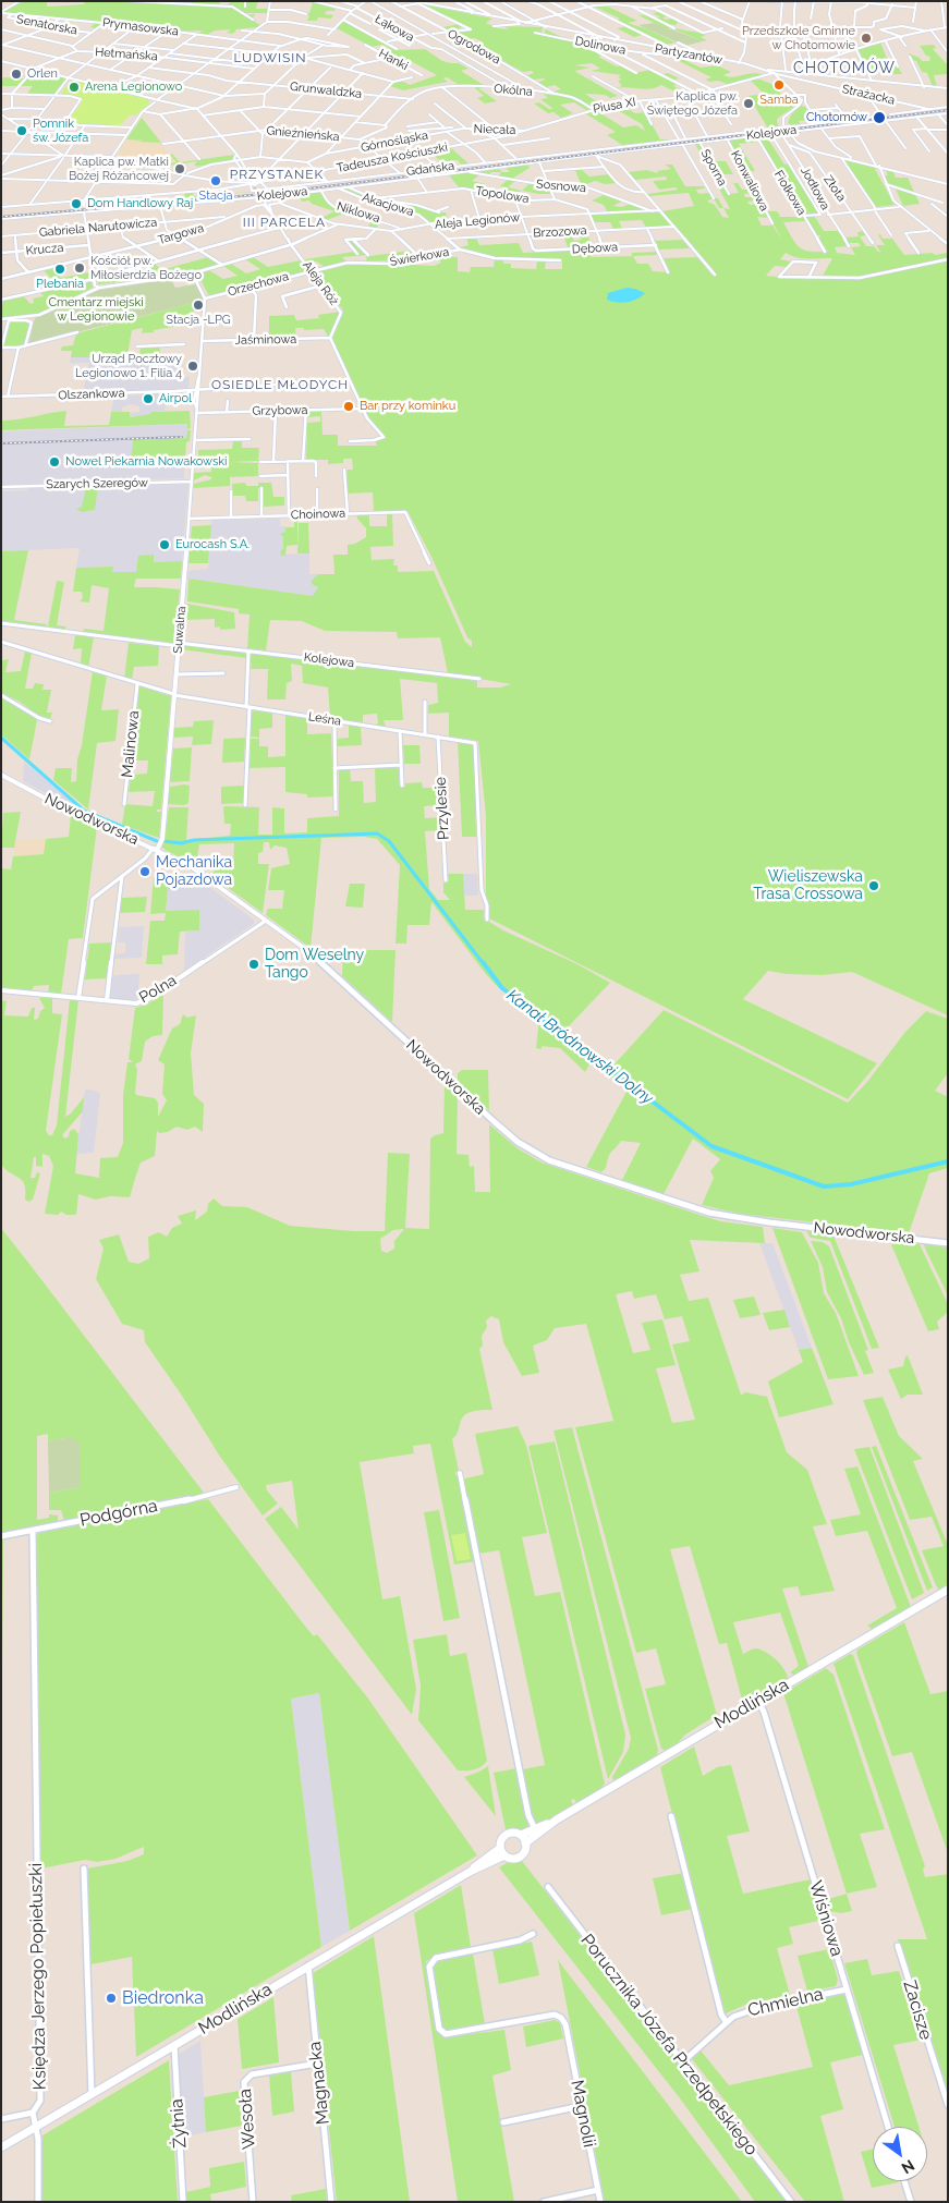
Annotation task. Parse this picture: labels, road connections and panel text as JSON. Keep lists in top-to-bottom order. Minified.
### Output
{"streets":{"main road":["Nowodworska","Modlińska"],"street":["Senatorska","Prymasowska","Łąkowa","Dolinowa","Ogrodowa","Hetmańska","Partyzantów","Hanki","Grunwaldzka","Okólna","Strażacka","Piusa XI","Niecała","Kolejowa","Gnieźnieńska","Górnośląska","Tadeusza Kościuszki","Sporna","Gdańska","Konwaliowa","Sosnowa","Jodłowa","Złota","Fiołkowa","Topolowa","Akacjowa","Niklowa","Aleja Legionów","Gabriela Narutowicza","Brzozowa","Targowa","Dębowa","Krucza","Świerkowa","Aleja Róż","Orzechowa","Jaśminowa","Olszankowa","Grzybowa","Szarych Szeregów","Choinowa","Suwalna","Leśna","Malinowa","Przylesie","Polna","Podgórna","Wiśniowa","Księdza Jerzego Popiełuszki","Chmielna","Zacisze","Porucznika Józefa Przedpełskiego","Magnacka","Magnolii","Wesoła","Żytnia"]},"crossings":[["Senatorska","Prymasowska"],["Dolinowa","Partyzantów"],["Ogrodowa","Okólna"],["Partyzantów","Strażacka"],["Partyzantów","Piusa XI"],["Grunwaldzka","Okólna"],["Okólna","Piusa XI"],["Strażacka","Piusa XI"],["Piusa XI","Niecała"],["Piusa XI","Tadeusza Kościuszki"],["Niecała","Górnośląska"],["Niecała","Tadeusza Kościuszki"],["Kolejowa","Sporna"],["Kolejowa","Konwaliowa"],["Kolejowa","Sosnowa"],["Kolejowa","Jodłowa"],["Kolejowa","Fiołkowa"],["Kolejowa","Akacjowa"],["Kolejowa","Niklowa"],["Kolejowa","Aleja Legionów"],["Kolejowa","Brzozowa"],["Kolejowa","Suwalna"],["Gnieźnieńska","Górnośląska"],["Gnieźnieńska","Tadeusza Kościuszki"],["Gnieźnieńska","Gdańska"],["Sosnowa","Aleja Legionów"],["Jodłowa","Złota"],["Topolowa","Aleja Legionów"],["Akacjowa","Aleja Legionów"],["Akacjowa","Brzozowa"],["Akacjowa","Świerkowa"],["Niklowa","Aleja Legionów"],["Gabriela Narutowicza","Targowa"],["Brzozowa","Dębowa"],["Targowa","Aleja Róż"],["Świerkowa","Aleja Róż"],["Świerkowa","Orzechowa"],["Aleja Róż","Orzechowa"],["Aleja Róż","Jaśminowa"],["Orzechowa","Suwalna"],["Jaśminowa","Suwalna"],["Olszankowa","Suwalna"],["Grzybowa","Suwalna"],["Szarych Szeregów","Suwalna"],["Choinowa","Suwalna"],["Suwalna","Leśna"],["Suwalna","Nowodworska"],["Leśna","Malinowa"],["Leśna","Przylesie"],["Nowodworska","Polna"],["Modlińska","Wiśniowa"],["Modlińska","Księdza Jerzego Popiełuszki"],["Modlińska","Magnacka"],["Modlińska","Żytnia"],["Wiśniowa","Chmielna"],["Magnacka","Wesoła"]],"districts":["LUDWISIN","CHOTOMÓW","PRZYSTANEK","III PARCELA","OSIEDLE MŁODYCH"],"water":["Kanał Bródnowski Dolny"],"parks":["Cmentarz miejski w Legionowie"],"places":["Przedszkole Gminne w Chotomowie","Orlen","Samba","Arena Legionowo","Kaplica pw. Świętego Józefa","Chotomów","Pomnik św. Józefa","Kaplica pw. Matki Bożej Różańcowej","Stacja","Dom Handlowy Raj","Kościół pw. Miłosierdzia Bożego","Plebania","Stacja -LPG","Urząd Pocztowy Legionowo 1. Filia 4","Airpol","Bar przy kominku","Nowel Piekarnia Nowakowski","Eurocash S.A.","Mechanika Pojazdowa","Wieliszewska Trasa Crossowa","Dom Weselny Tango","Biedronka"],"north":"bottom right"}
